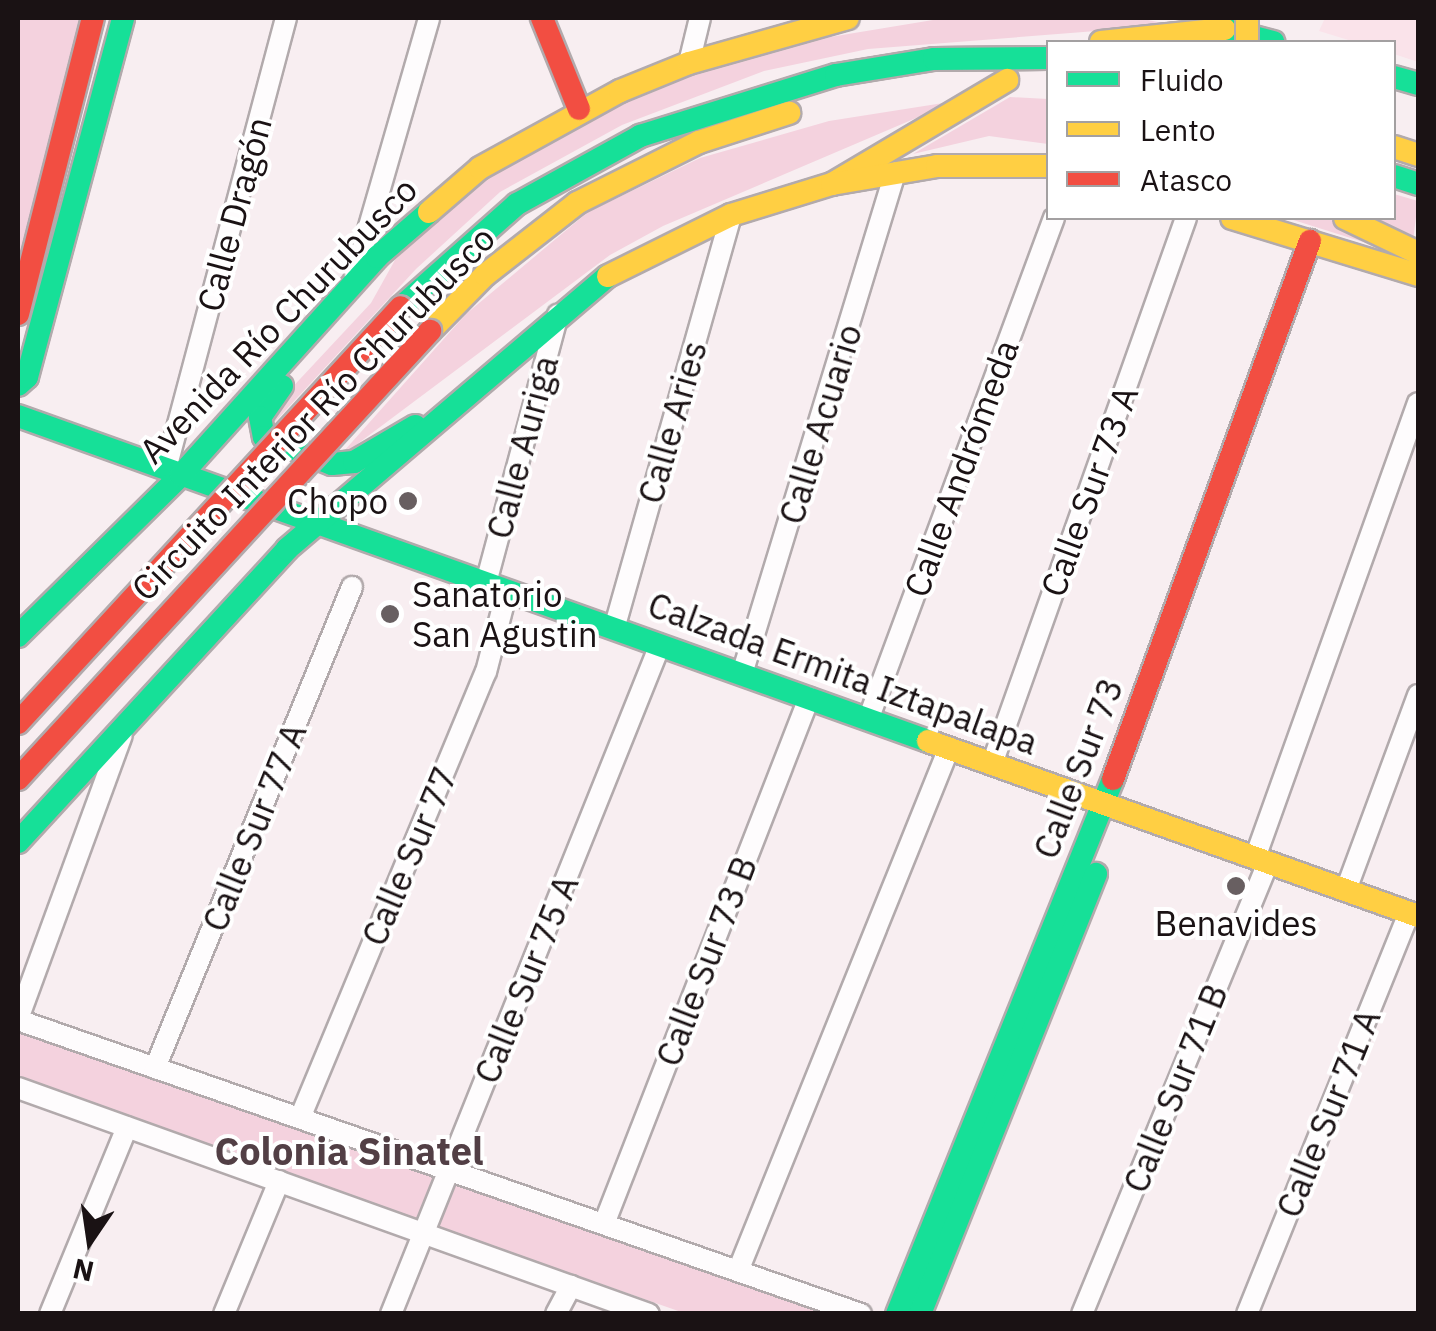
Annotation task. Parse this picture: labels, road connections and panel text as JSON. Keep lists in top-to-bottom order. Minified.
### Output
{"streets":{"main road":["Avenida Río Churubusco","Circuito Interior Río Churubusco","Calzada Ermita Iztapalapa","Calle Sur 73"],"street":["Calle Dragón","Calle Aries","Calle Acuario","Calle Auriga","Calle Andrómeda","Calle Sur 73 A","Calle Sur 77 A","Calle Sur 77","Calle Sur 73 B","Calle Sur 75 A","Calle Sur 71 B","Calle Sur 71 A"]},"crossings":[["Calle Dragón","Avenida Río Churubusco"],["Calle Dragón","Calzada Ermita Iztapalapa"],["Avenida Río Churubusco","Calzada Ermita Iztapalapa"],["Calle Aries","Calzada Ermita Iztapalapa"],["Calle Acuario","Calzada Ermita Iztapalapa"],["Calle Auriga","Calzada Ermita Iztapalapa"],["Calle Auriga","Calle Sur 77"],["Calle Andrómeda","Calzada Ermita Iztapalapa"],["Calle Sur 73 A","Calzada Ermita Iztapalapa"],["Calzada Ermita Iztapalapa","Calle Sur 73"],["Calzada Ermita Iztapalapa","Calle Sur 77"],["Calzada Ermita Iztapalapa","Calle Sur 73 B"],["Calzada Ermita Iztapalapa","Calle Sur 75 A"],["Calzada Ermita Iztapalapa","Calle Sur 71 B"],["Calzada Ermita Iztapalapa","Calle Sur 71 A"]],"districts":["Colonia Sinatel"],"places":["Chopo","Sanatorio San Agustin","Benavides"],"legend":["Fluido","Lento","Atasco"],"north":"bottom"}
